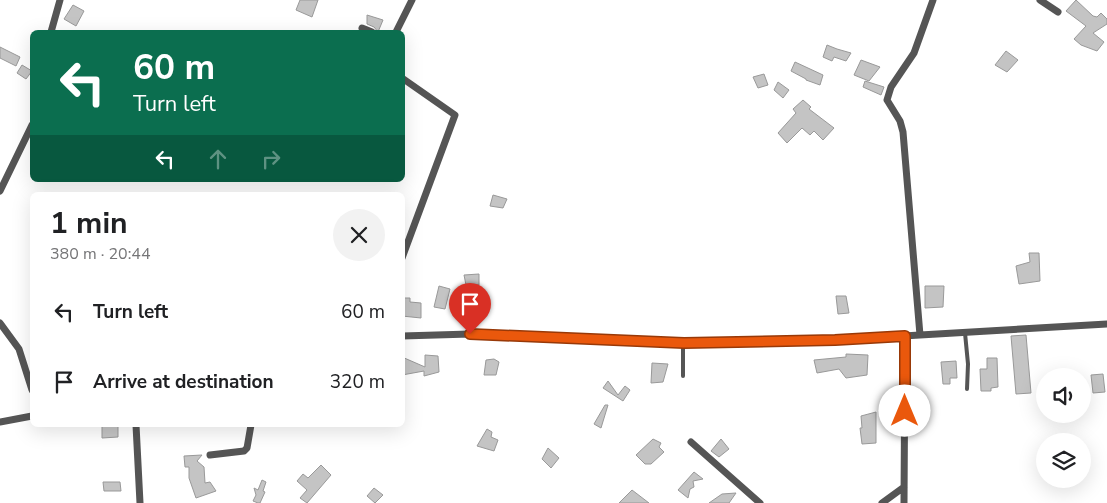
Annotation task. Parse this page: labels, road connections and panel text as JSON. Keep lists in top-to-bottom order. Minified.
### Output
{"page":{"turn":["60 m","Turn left"],"heading":["1 min","380 m · 20:44"],"list":[{"name":"Turn left","value":"60 m"},{"name":"Arrive at destination","value":"320 m"}]}}
